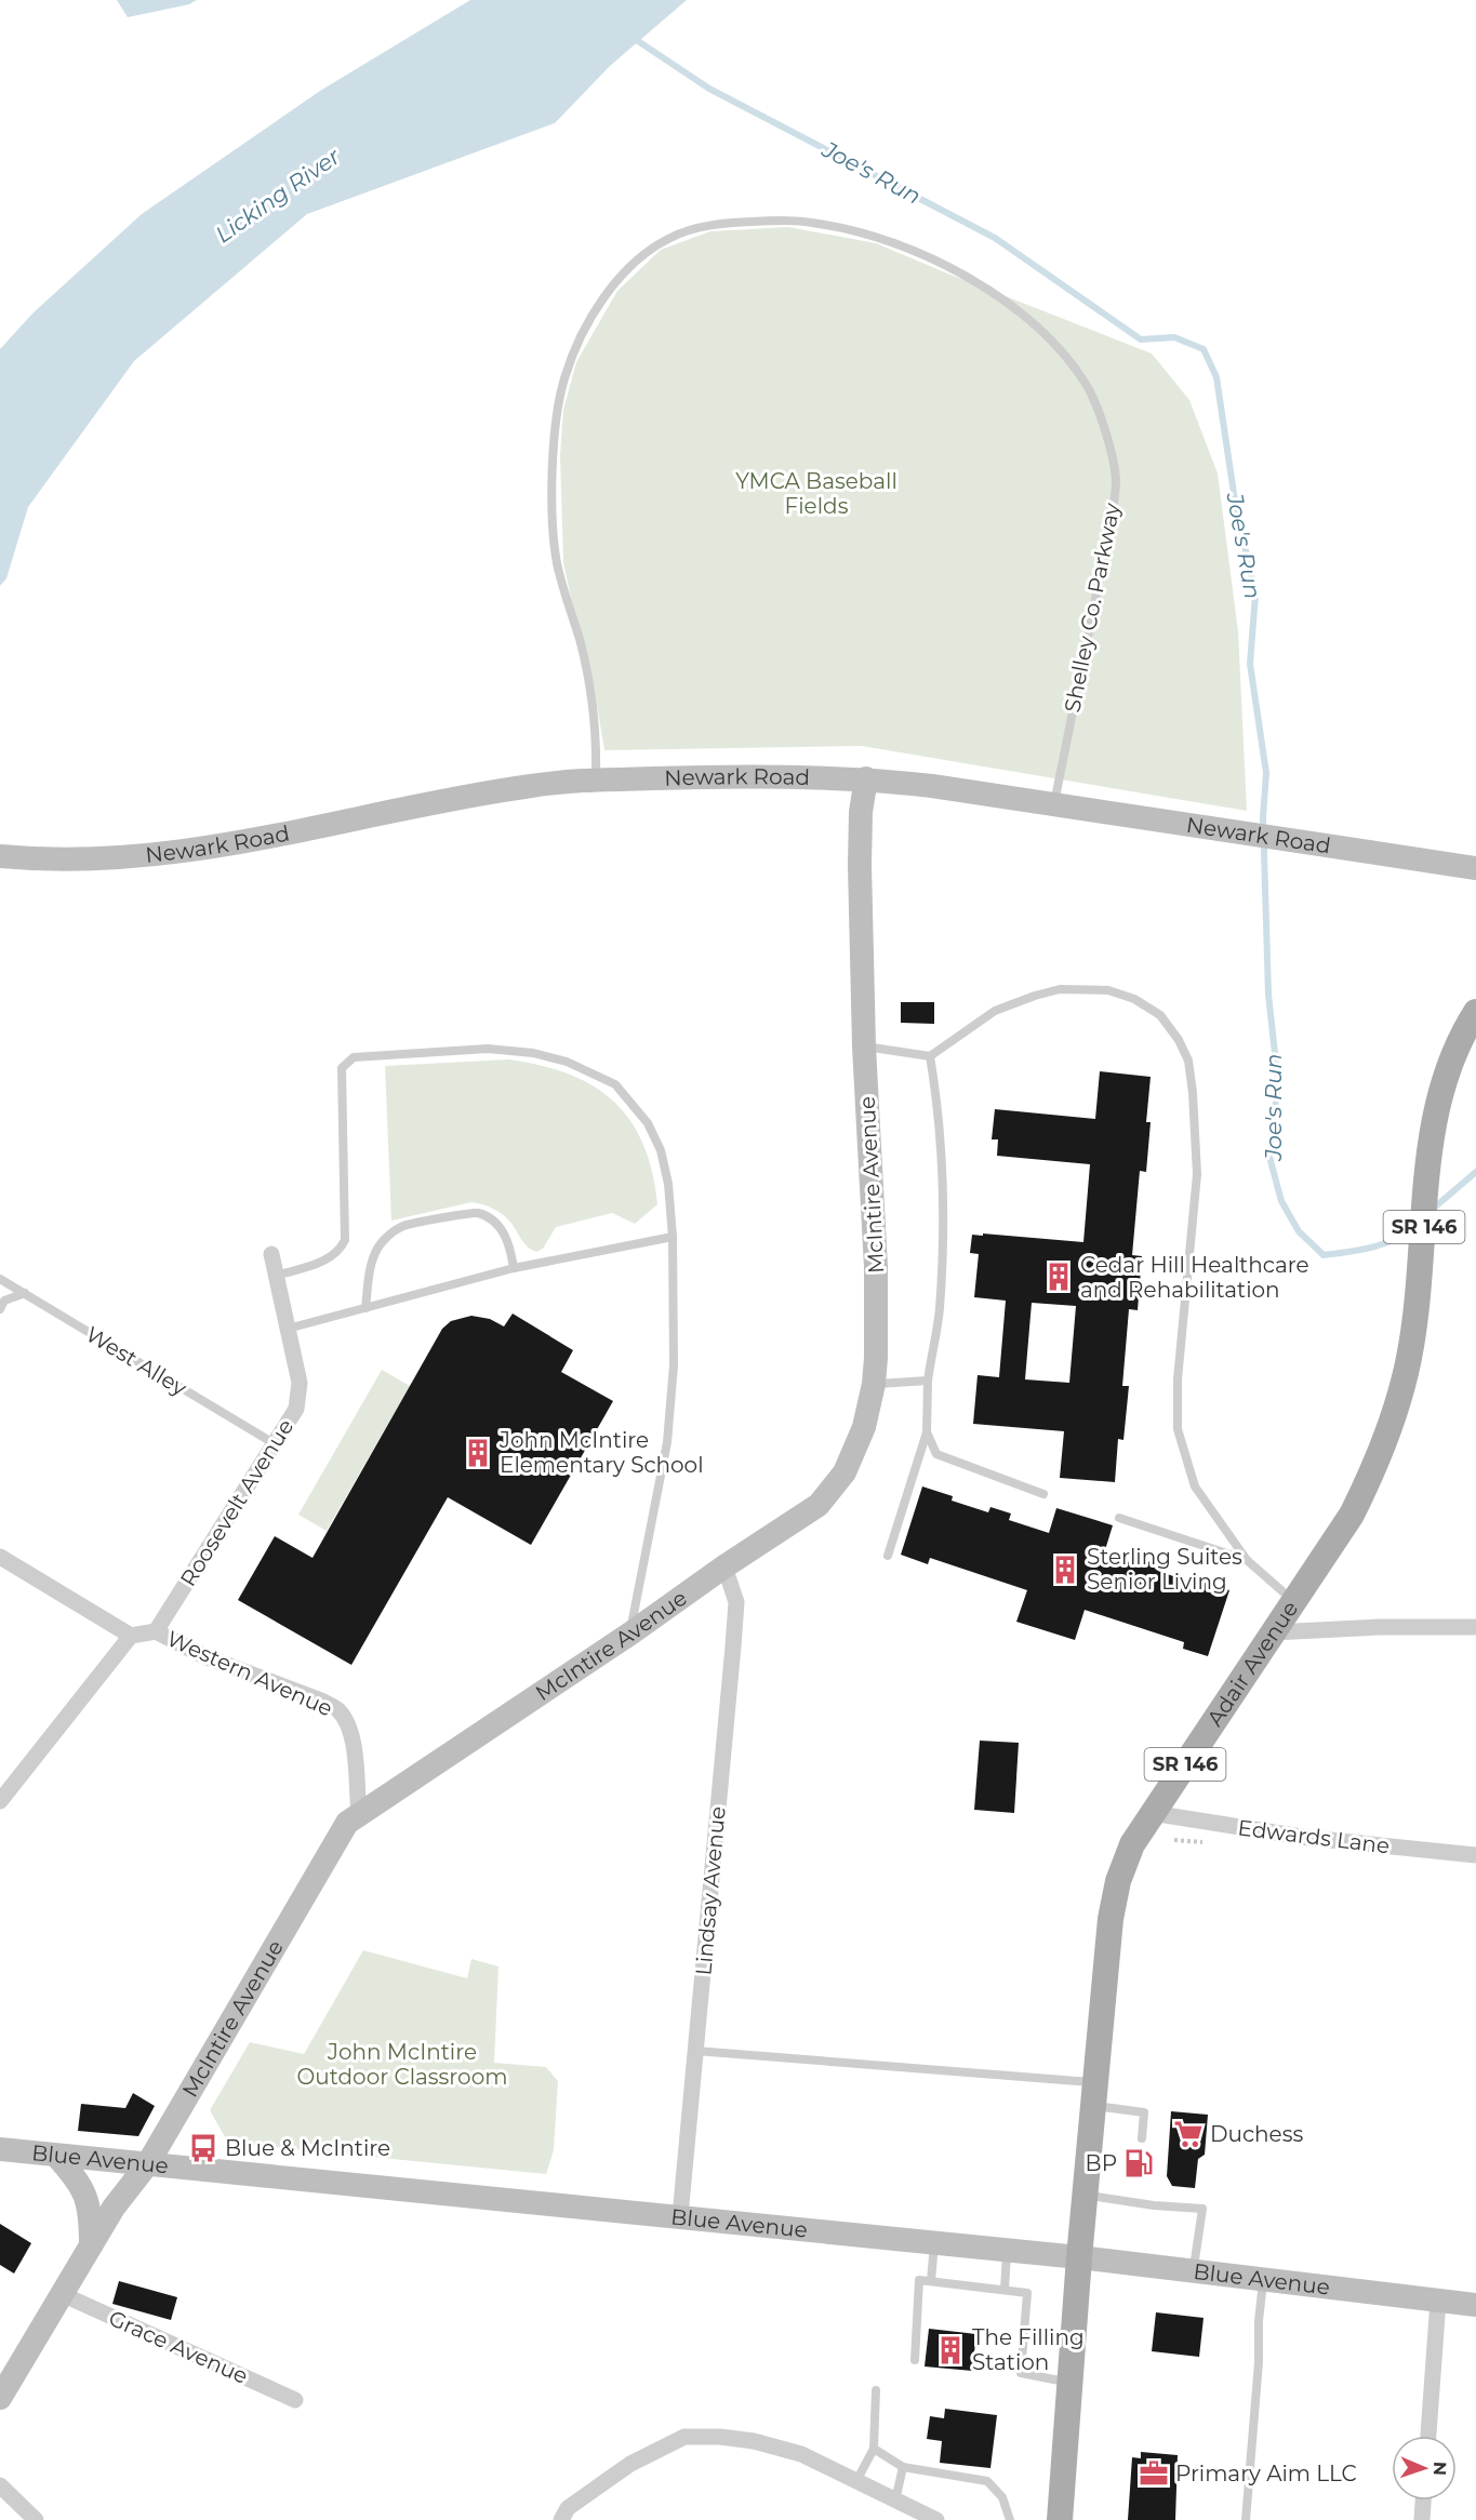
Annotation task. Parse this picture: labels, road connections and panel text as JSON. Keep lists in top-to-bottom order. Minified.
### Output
{"streets":{"main road":["SR 146","Adair Avenue"],"street":["Newark Road","McIntire Avenue","Roosevelt Avenue","Western Avenue","Edwards Lane","Lindsay Avenue","Blue Avenue","Grace Avenue"],"lane":["Shelley Co. Parkway","West Alley"]},"crossings":[["Shelley Co. Parkway","Newark Road"],["Newark Road","McIntire Avenue"],["McIntire Avenue","Western Avenue"],["McIntire Avenue","Lindsay Avenue"],["McIntire Avenue","Blue Avenue"],["McIntire Avenue","Grace Avenue"],["West Alley","Roosevelt Avenue"],["Roosevelt Avenue","Western Avenue"],["Adair Avenue","Edwards Lane"],["Adair Avenue","Blue Avenue"],["Lindsay Avenue","Blue Avenue"]],"water":["Joe's Run","Licking River"],"parks":["YMCA Baseball Fields","John McIntire Outdoor Classroom"],"places":{"building":["Cedar Hill Healthcare and Rehabilitation","John McIntire Elementary School","Sterling Suites Senior Living","The Filling Station"],"supermarket":["Duchess"],"bus stop":["Blue & McIntire"],"fuel station":["BP"],"office":["Primary Aim LLC"]},"north":"right"}
